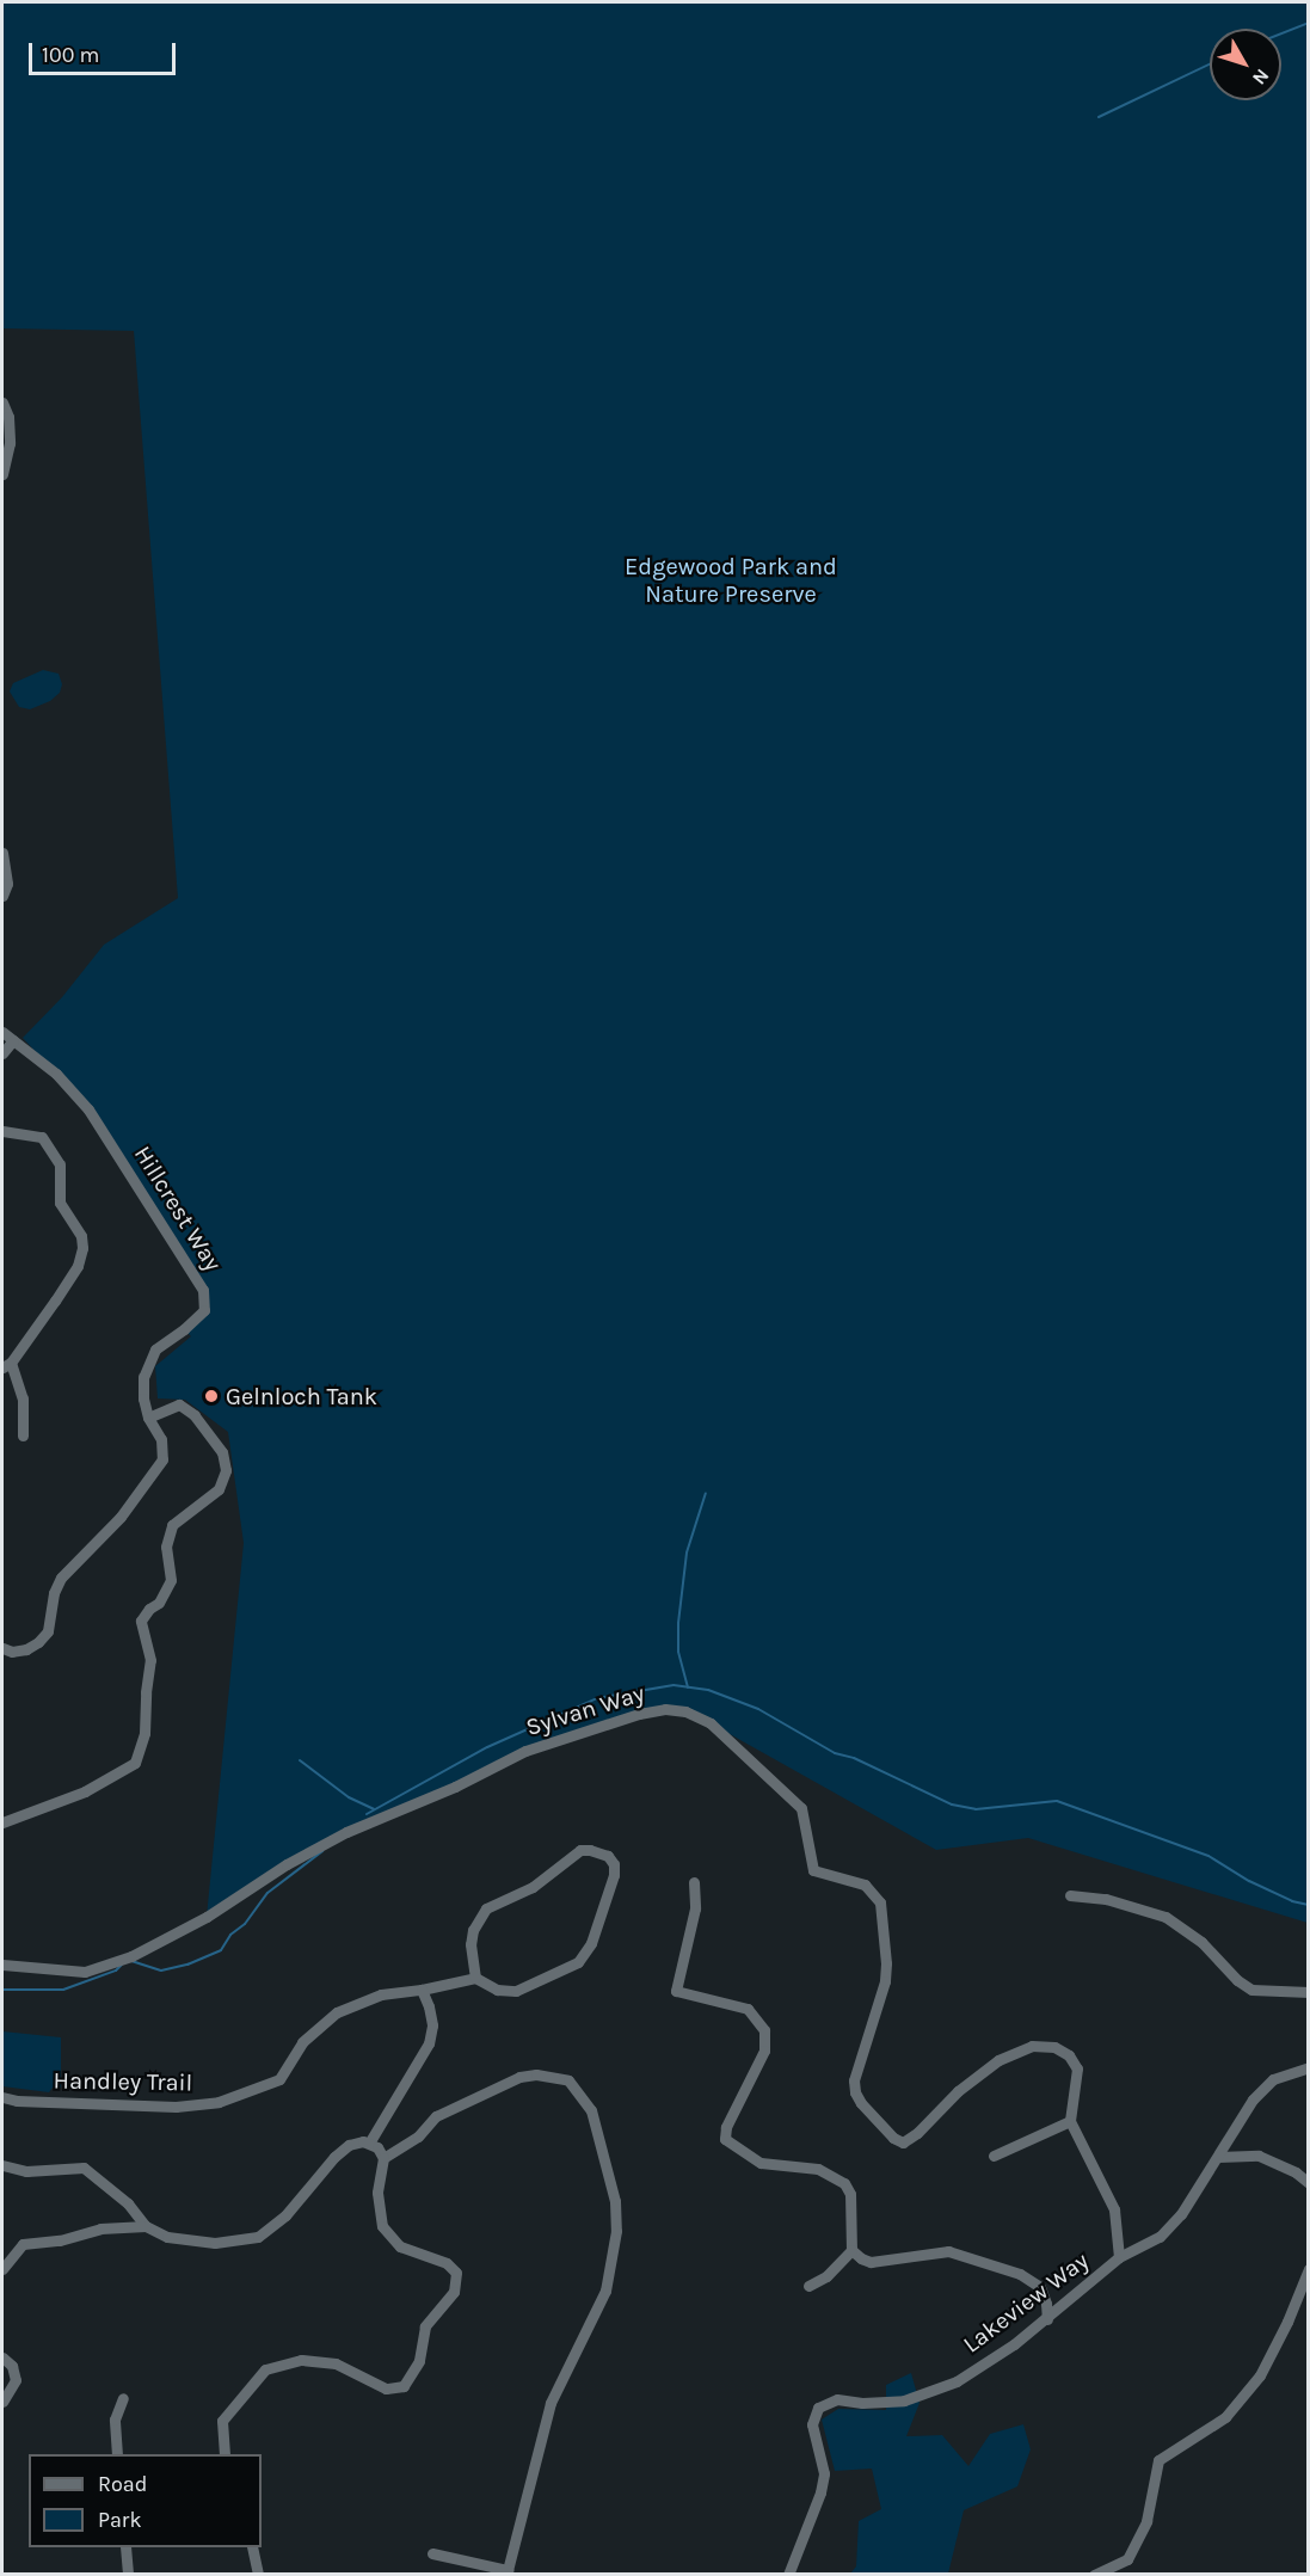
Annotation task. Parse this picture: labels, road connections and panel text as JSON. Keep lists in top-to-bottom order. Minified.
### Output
{"streets":{"street":["Hillcrest Way","Sylvan Way","Handley Trail","Lakeview Way"]},"parks":["Edgewood Park and Nature Preserve"],"places":["Gelnloch Tank"],"legend":["Road","Park"],"scale_bar":"100 m","north":"bottom right"}
